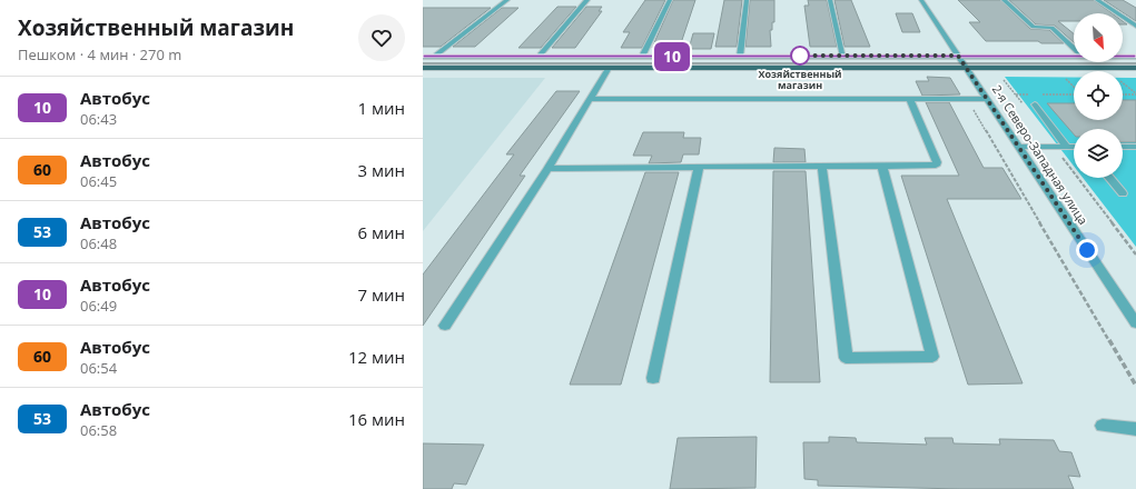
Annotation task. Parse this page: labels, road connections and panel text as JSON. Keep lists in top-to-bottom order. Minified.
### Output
{"streets":{"street":["2-я Северо-Западная улица"]},"places":["Хозяйственный магазин"],"lines":["bus line 10"],"north":"bottom right","page":{"heading":["Хозяйственный магазин","Пешком · 4 мин · 270 m"],"on_map":"10","list":[{"mark":"10","name":"Автобус","note":"06:43","value":"1 мин"},{"mark":"60","name":"Автобус","note":"06:45","value":"3 мин"},{"mark":"53","name":"Автобус","note":"06:48","value":"6 мин"},{"mark":"10","name":"Автобус","note":"06:49","value":"7 мин"},{"mark":"60","name":"Автобус","note":"06:54","value":"12 мин"},{"mark":"53","name":"Автобус","note":"06:58","value":"16 мин"}]}}
